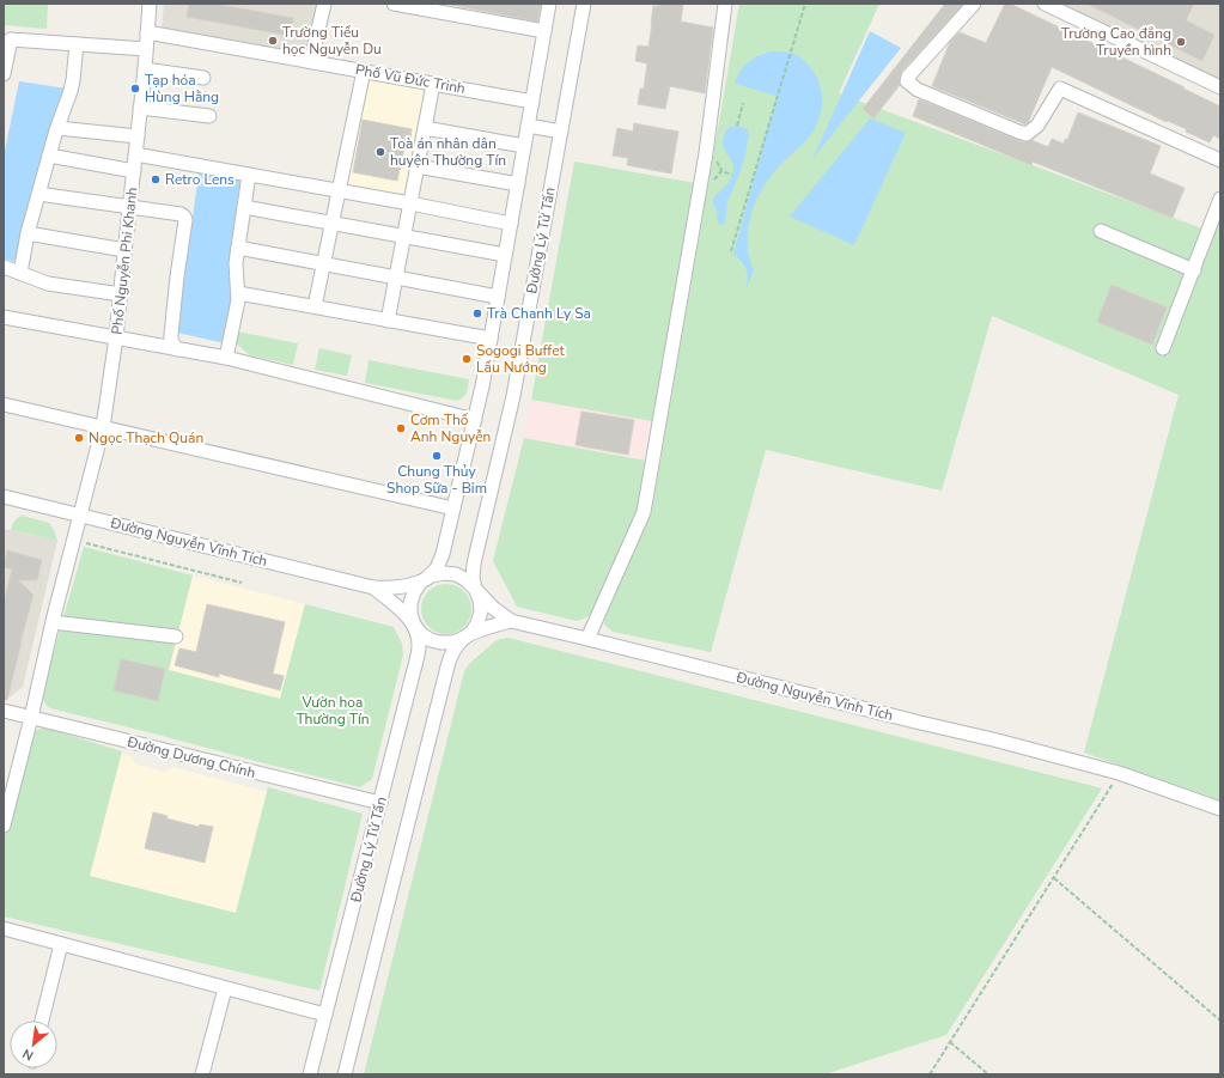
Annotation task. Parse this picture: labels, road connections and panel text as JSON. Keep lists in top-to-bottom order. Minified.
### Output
{"streets":{"street":["Phố Vũ Đức Trinh","Đường Lý Tử Tấn","Phố Nguyễn Phi Khanh","Đường Nguyễn Vĩnh Tích","Đường Dương Chính"]},"crossings":[["Phố Vũ Đức Trinh","Phố Nguyễn Phi Khanh"],["Đường Lý Tử Tấn","Đường Dương Chính"],["Phố Nguyễn Phi Khanh","Đường Nguyễn Vĩnh Tích"],["Phố Nguyễn Phi Khanh","Đường Dương Chính"]],"parks":["Vườn hoa Thường Tín"],"places":["Trường Tiểu học Nguyễn Du","Trường Cao đẳng Truyền hình","Tạp hóa Hùng Hằng","Toà án nhân dân huyện Thường Tín","Retro Lens","Trà Chanh Ly Sa","Sogogi Buffet Lẩu Nướng","Cơm Thố Anh Nguyễn","Ngọc Thạch Quán","Chung Thủy Shop Sữa - Bỉm"],"north":"bottom left"}
